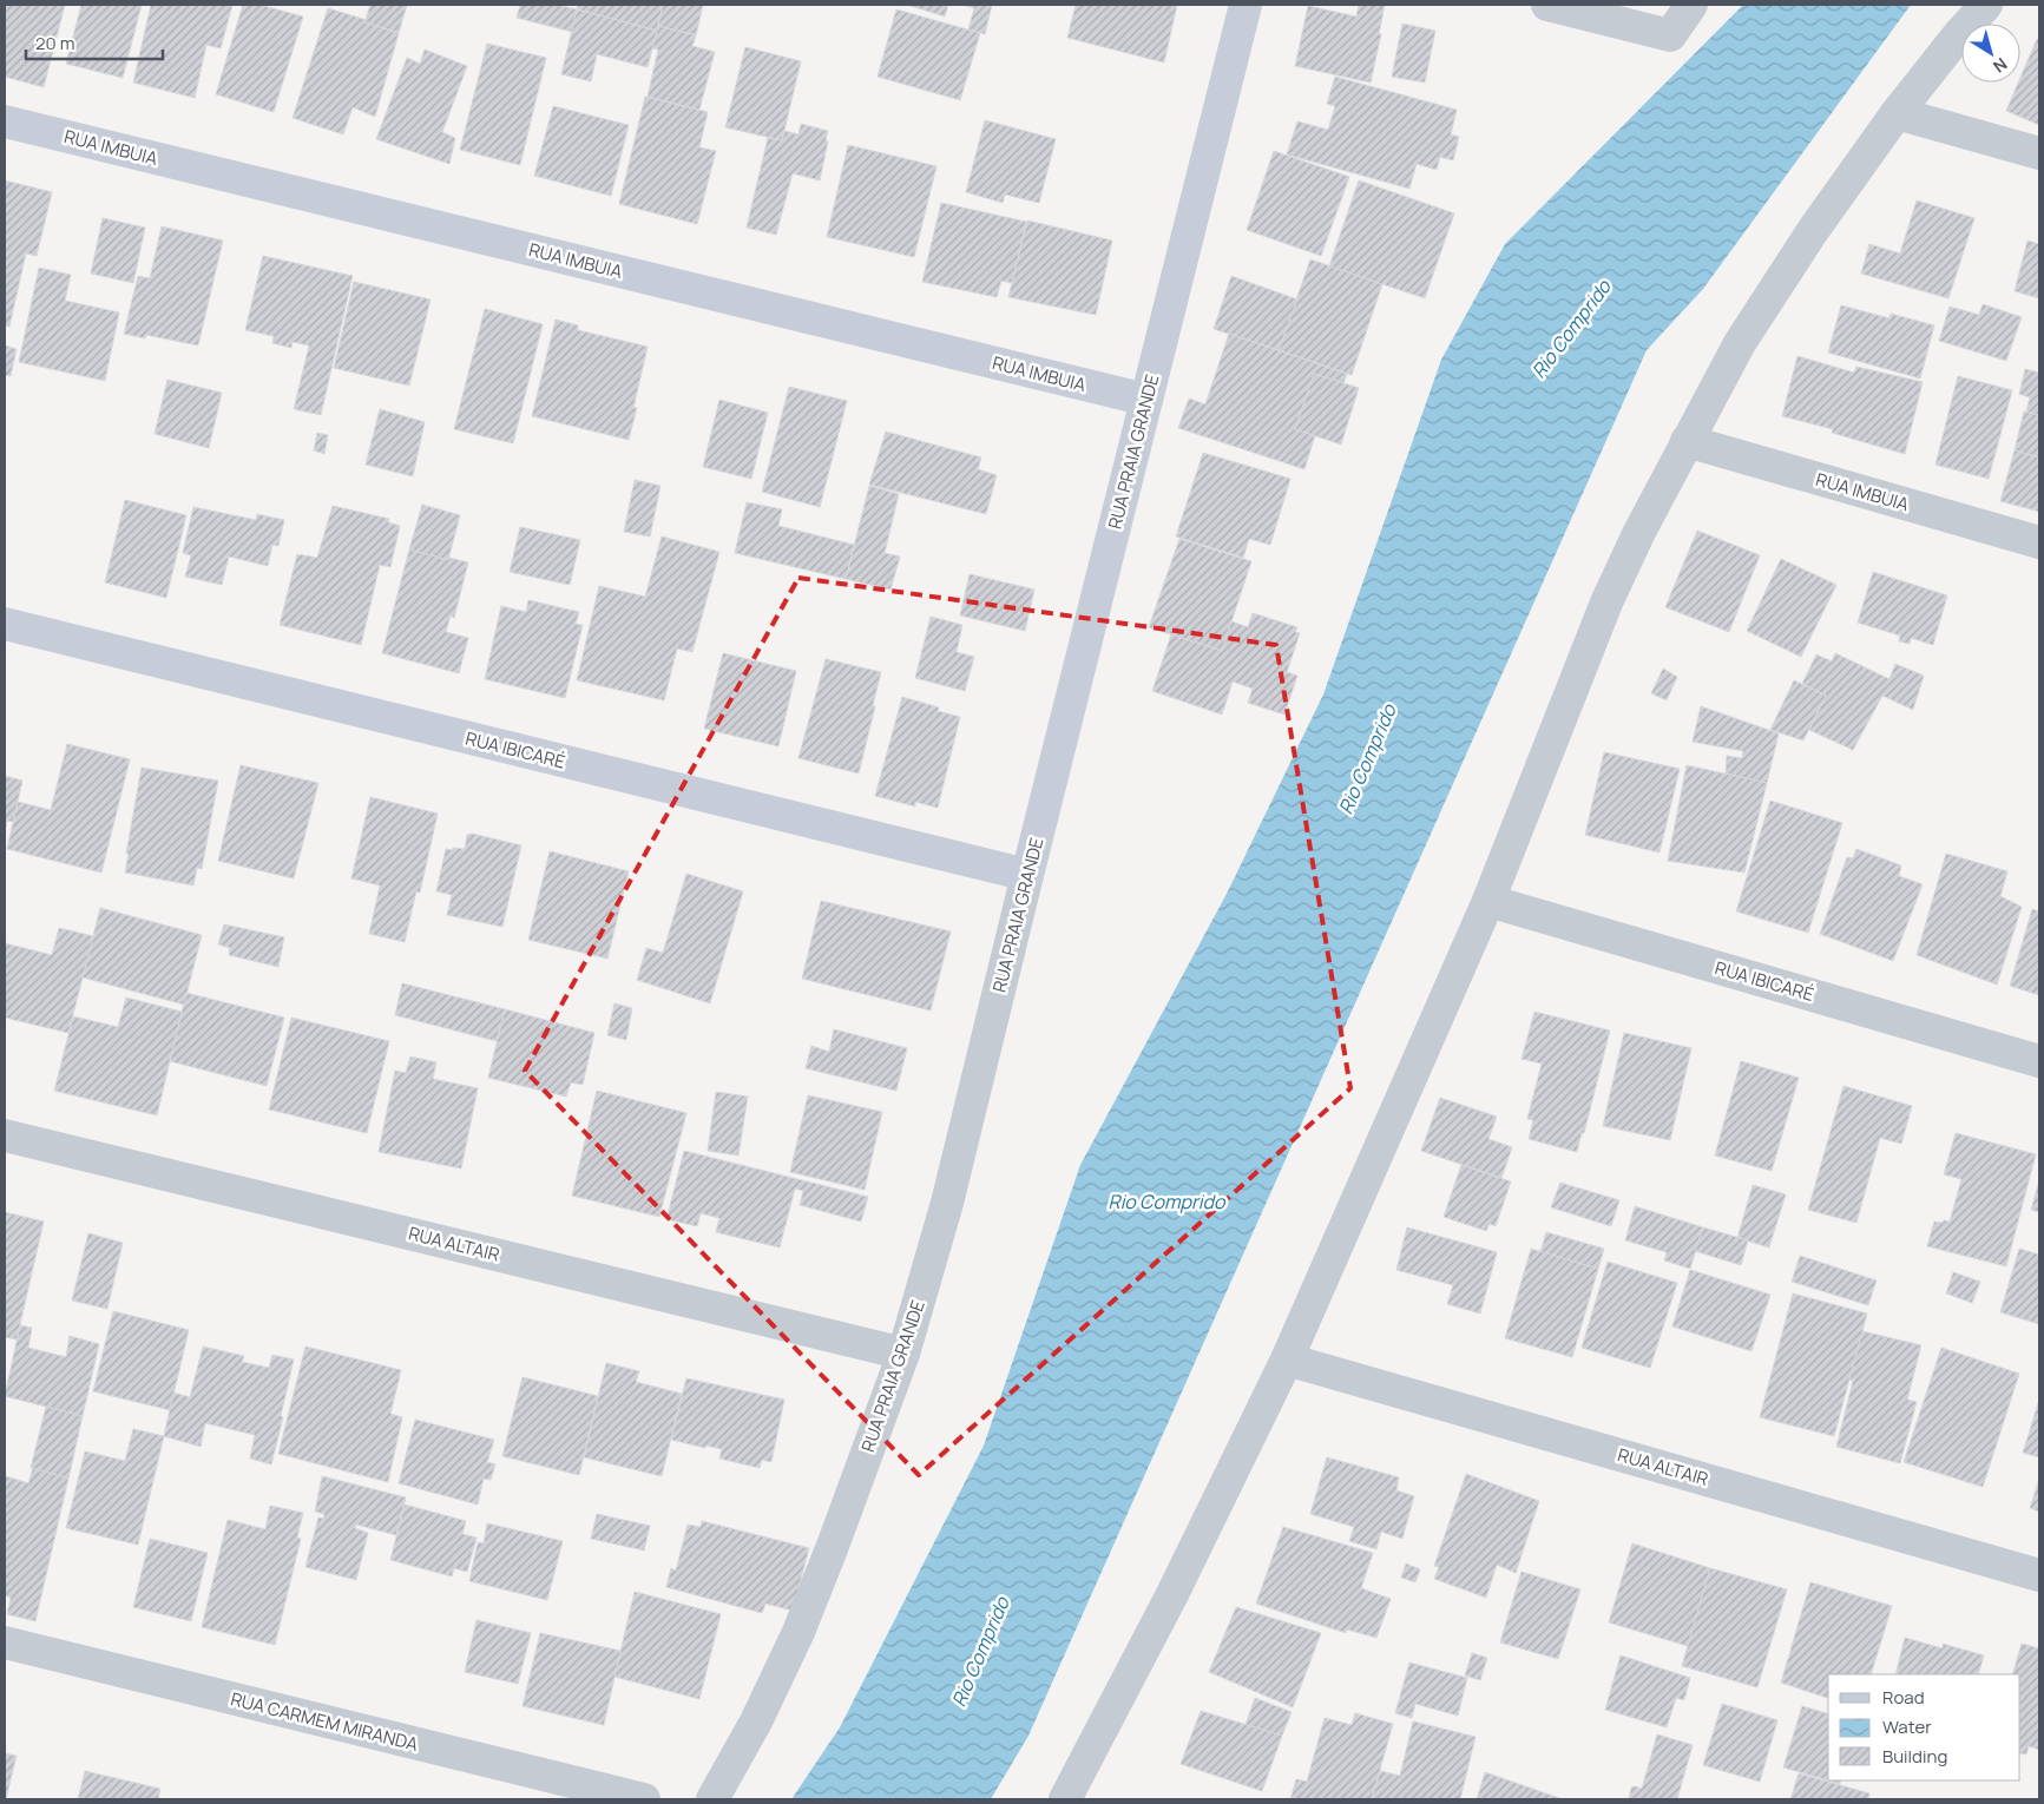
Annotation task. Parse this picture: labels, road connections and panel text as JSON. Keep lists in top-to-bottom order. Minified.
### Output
{"streets":{"street":["RUA IMBUIA","RUA PRAIA GRANDE","RUA IBICARÉ","RUA ALTAIR","RUA CARMEM MIRANDA"]},"crossings":[["RUA IMBUIA","RUA PRAIA GRANDE"],["RUA PRAIA GRANDE","RUA IBICARÉ"],["RUA PRAIA GRANDE","RUA ALTAIR"]],"water":["Rio Comprido"],"legend":["Road","Water","Building"],"scale_bar":"20 m","north":"bottom right"}
